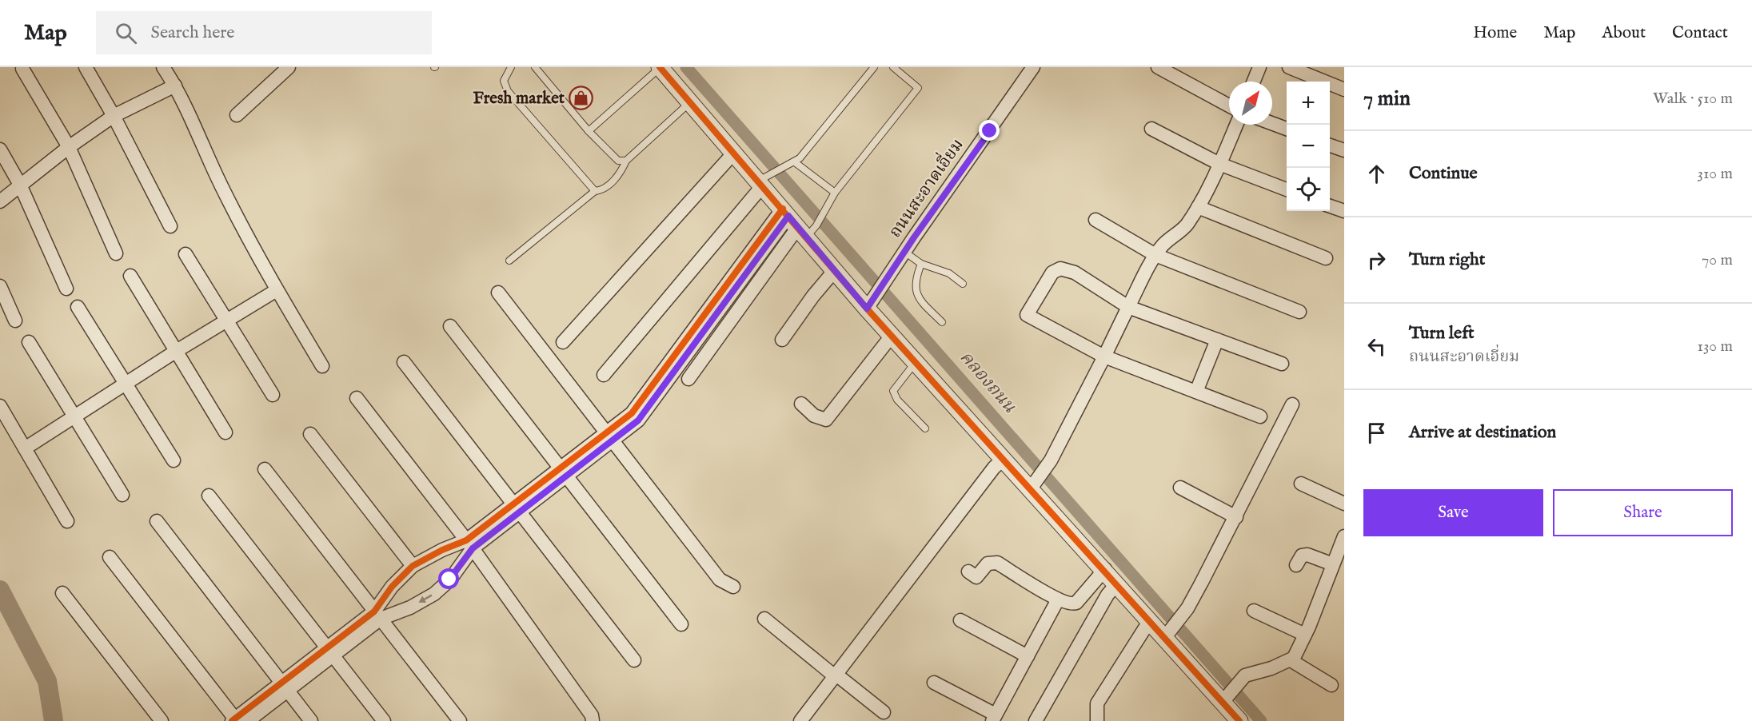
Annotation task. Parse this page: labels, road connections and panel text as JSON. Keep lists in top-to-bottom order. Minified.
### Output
{"streets":{"street":["ถนนสะอาดเอี่ยม"]},"water":["คลองถนน"],"places":{"shop":["Fresh market"]},"north":"top right","page":{"header":"Map","search":"Search here","nav":["Home","Map","About","Contact"],"heading":["7 min","Walk · 510 m"],"map_buttons":["+","−"],"list":[["Continue","310 m"],["Turn right","70 m"],["Turn left","ถนนสะอาดเอี่ยม","130 m"],"Arrive at destination"],"buttons":["Save","Share"]}}
